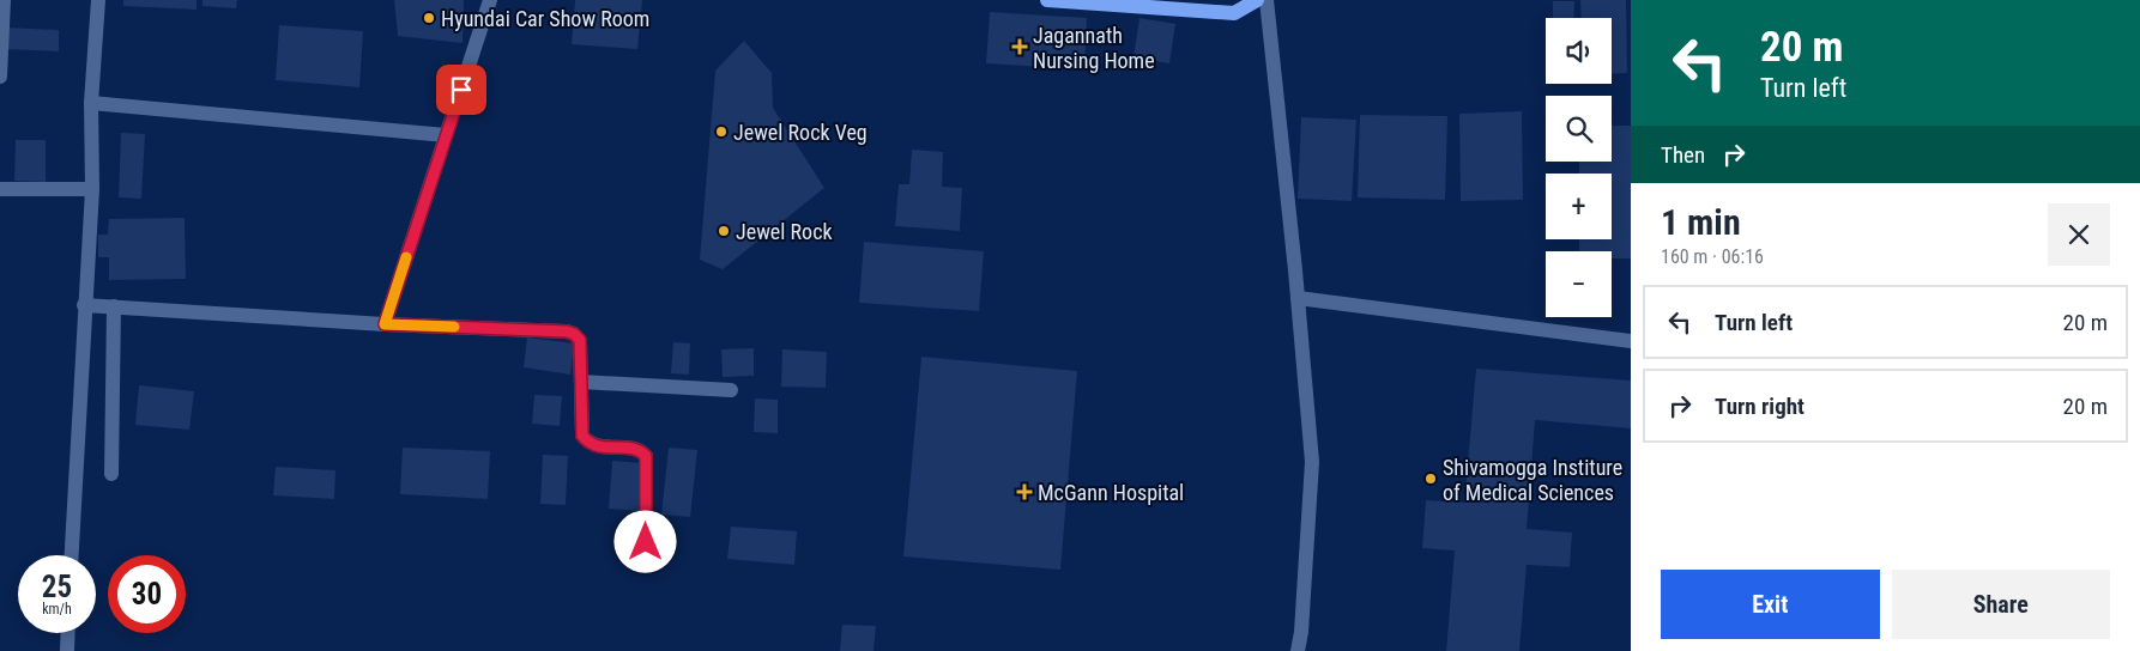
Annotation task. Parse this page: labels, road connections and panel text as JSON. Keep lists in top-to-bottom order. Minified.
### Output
{"places":{"other":["Hyundai Car Show Room","Jewel Rock Veg","Jewel Rock","Shivamogga Institure of Medical Sciences"],"health":["Jagannath Nursing Home","McGann Hospital"]},"page":{"turn":["20 m","Turn left"],"map_buttons":["+","−"],"then":"Then","heading":["1 min","160 m · 06:16"],"list":[{"name":"Turn left","value":"20 m"},{"name":"Turn right","value":"20 m"}],"speed":"25 km/h","limit":"30","buttons":["Exit","Share"]}}
